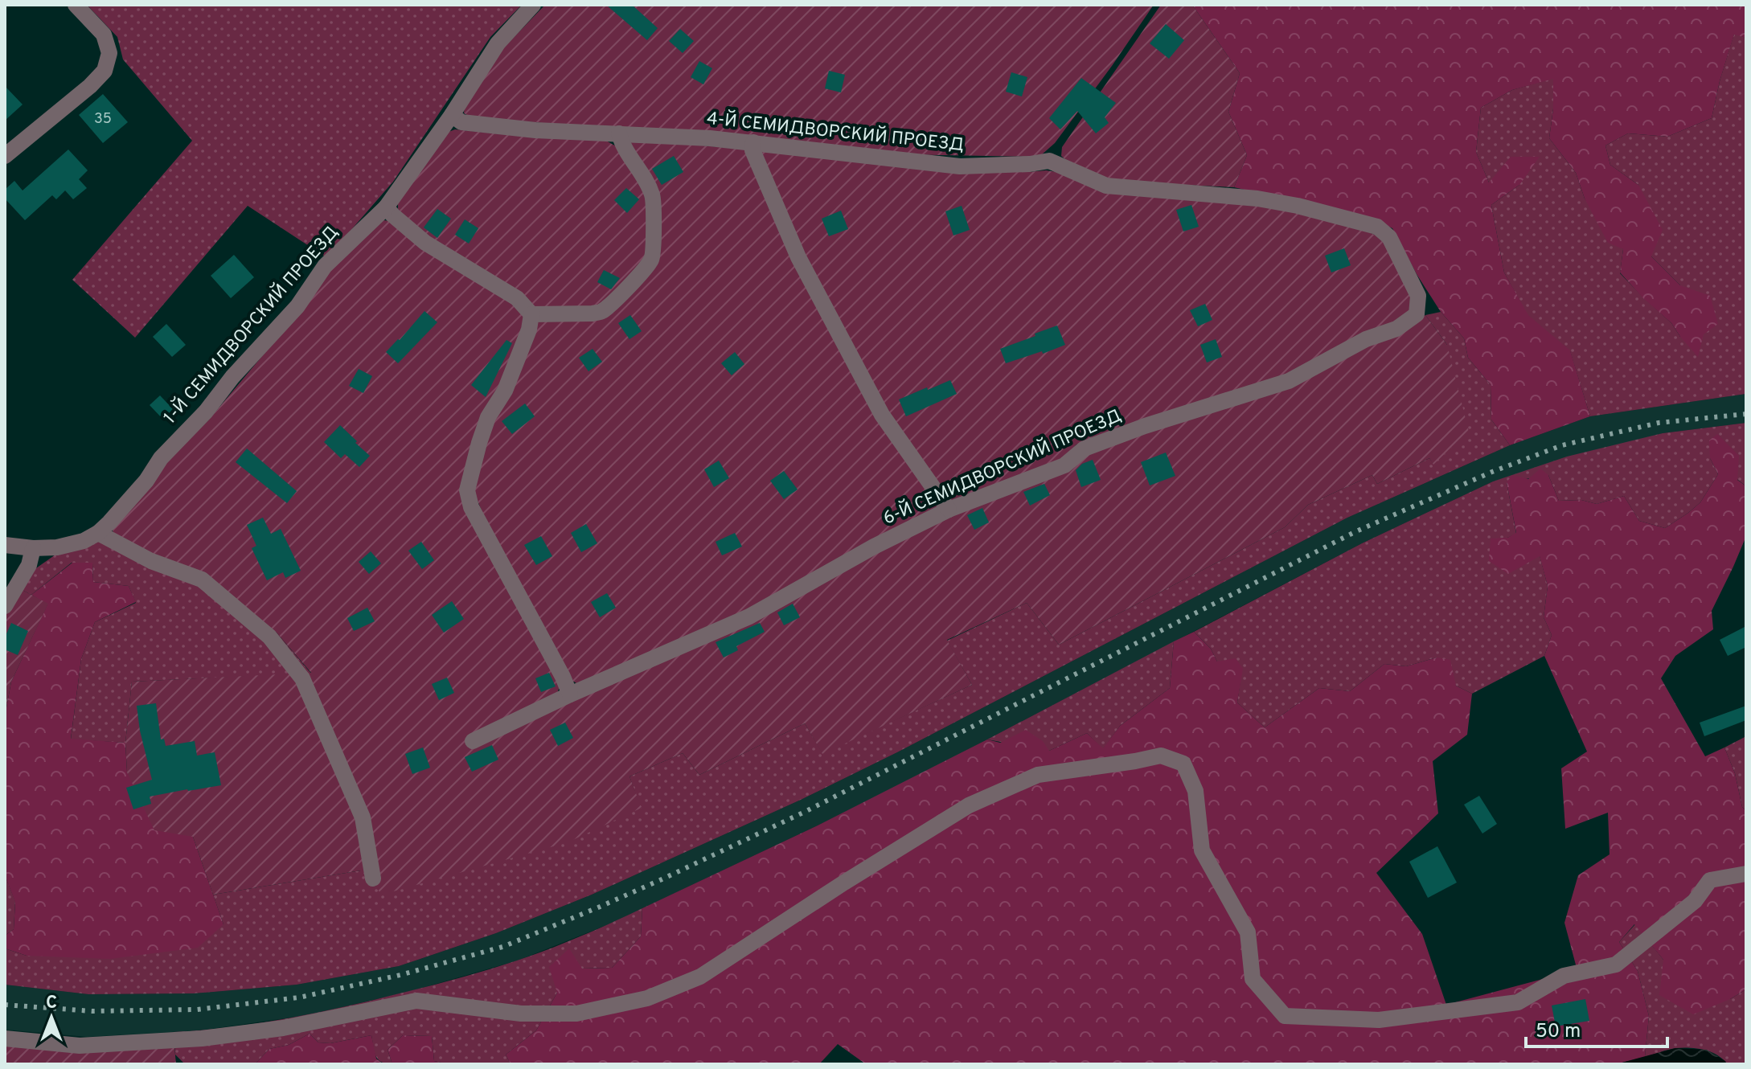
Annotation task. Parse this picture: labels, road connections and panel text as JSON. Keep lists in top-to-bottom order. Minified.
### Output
{"streets":{"street":["4-Й СЕМИДВОРСКИЙ ПРОЕЗД","1-Й СЕМИДВОРСКИЙ ПРОЕЗД","6-Й СЕМИДВОРСКИЙ ПРОЕЗД"]},"crossings":[["4-Й СЕМИДВОРСКИЙ ПРОЕЗД","1-Й СЕМИДВОРСКИЙ ПРОЕЗД"],["4-Й СЕМИДВОРСКИЙ ПРОЕЗД","6-Й СЕМИДВОРСКИЙ ПРОЕЗД"]],"house_numbers":["35"],"scale_bar":"50 m","north":"top"}
